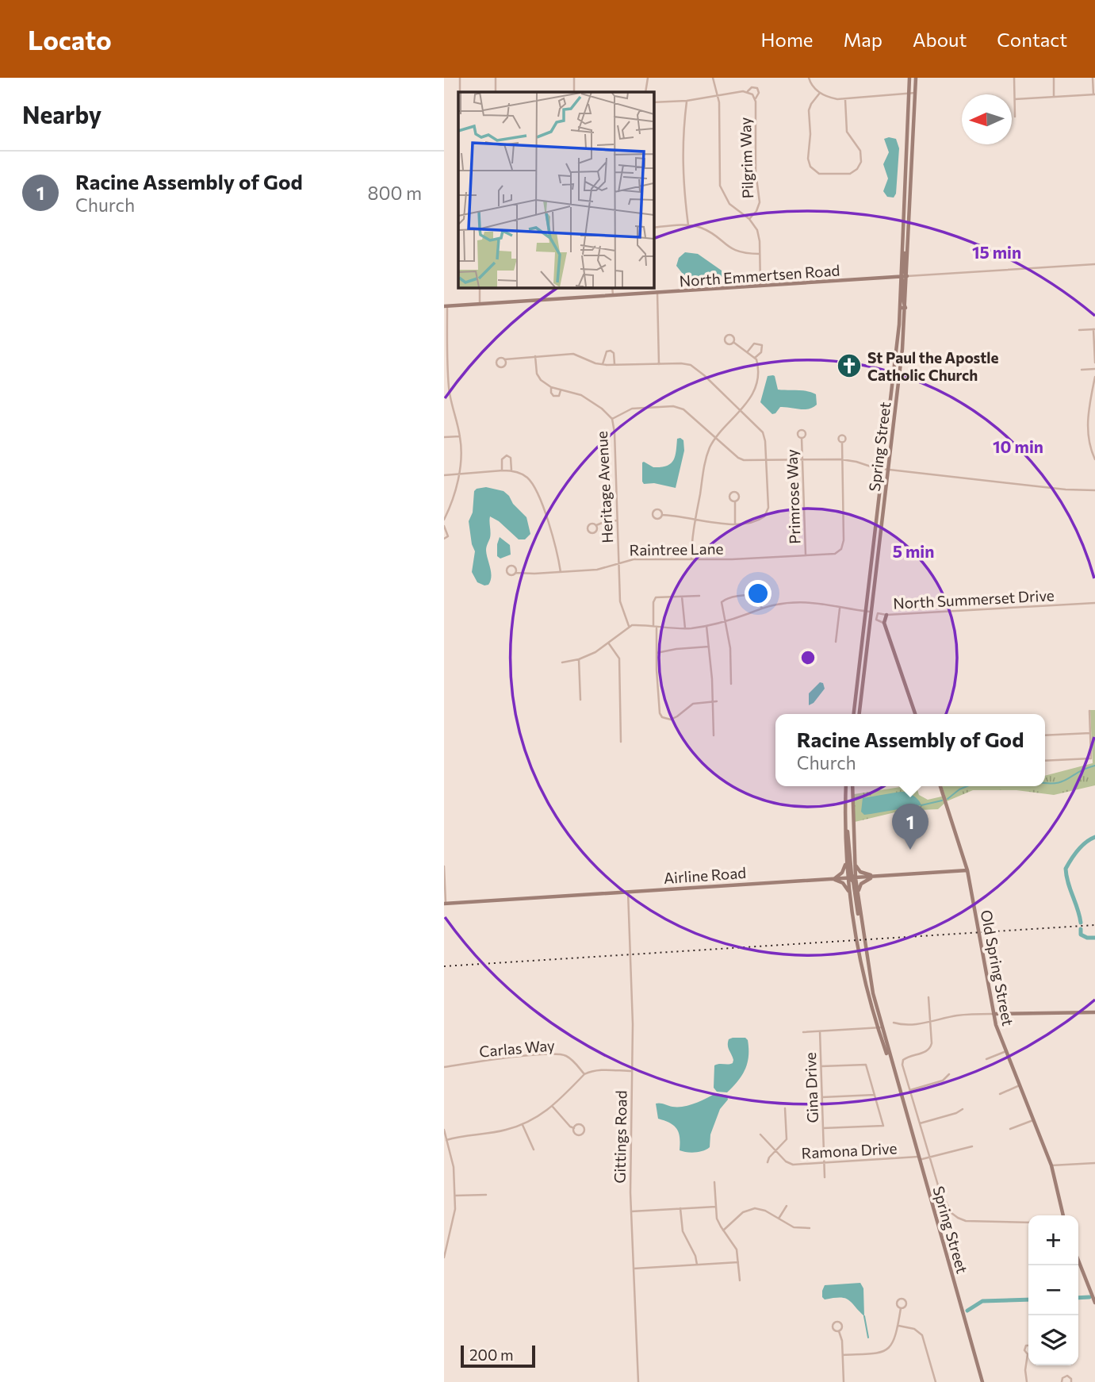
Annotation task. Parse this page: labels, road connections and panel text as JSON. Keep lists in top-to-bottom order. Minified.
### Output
{"streets":{"main road":["North Emmertsen Road","Spring Street","Airline Road","Old Spring Street"],"street":["Pilgrim Way","Heritage Avenue","Primrose Way","Raintree Lane","North Summerset Drive","Carlas Way","Gina Drive","Gittings Road","Ramona Drive"]},"crossings":[["North Emmertsen Road","Spring Street"],["Spring Street","Airline Road"],["Spring Street","Ramona Drive"],["Heritage Avenue","Raintree Lane"],["Primrose Way","Raintree Lane"],["Airline Road","Old Spring Street"],["Airline Road","Gittings Road"],["Gina Drive","Ramona Drive"]],"places":{"church":["St Paul the Apostle Catholic Church"]},"scale_bar":"200 m","north":"left","page":{"header":"Locato","nav":["Home","Map","About","Contact"],"heading":"Nearby","list":[{"mark":"1","name":"Racine Assembly of God","note":"Church","value":"800 m"}],"popup":["Racine Assembly of God","Church"],"pins":"1","map_buttons":["+","−"],"scale":"200 m"},"rings":["15 min","10 min","5 min"]}
